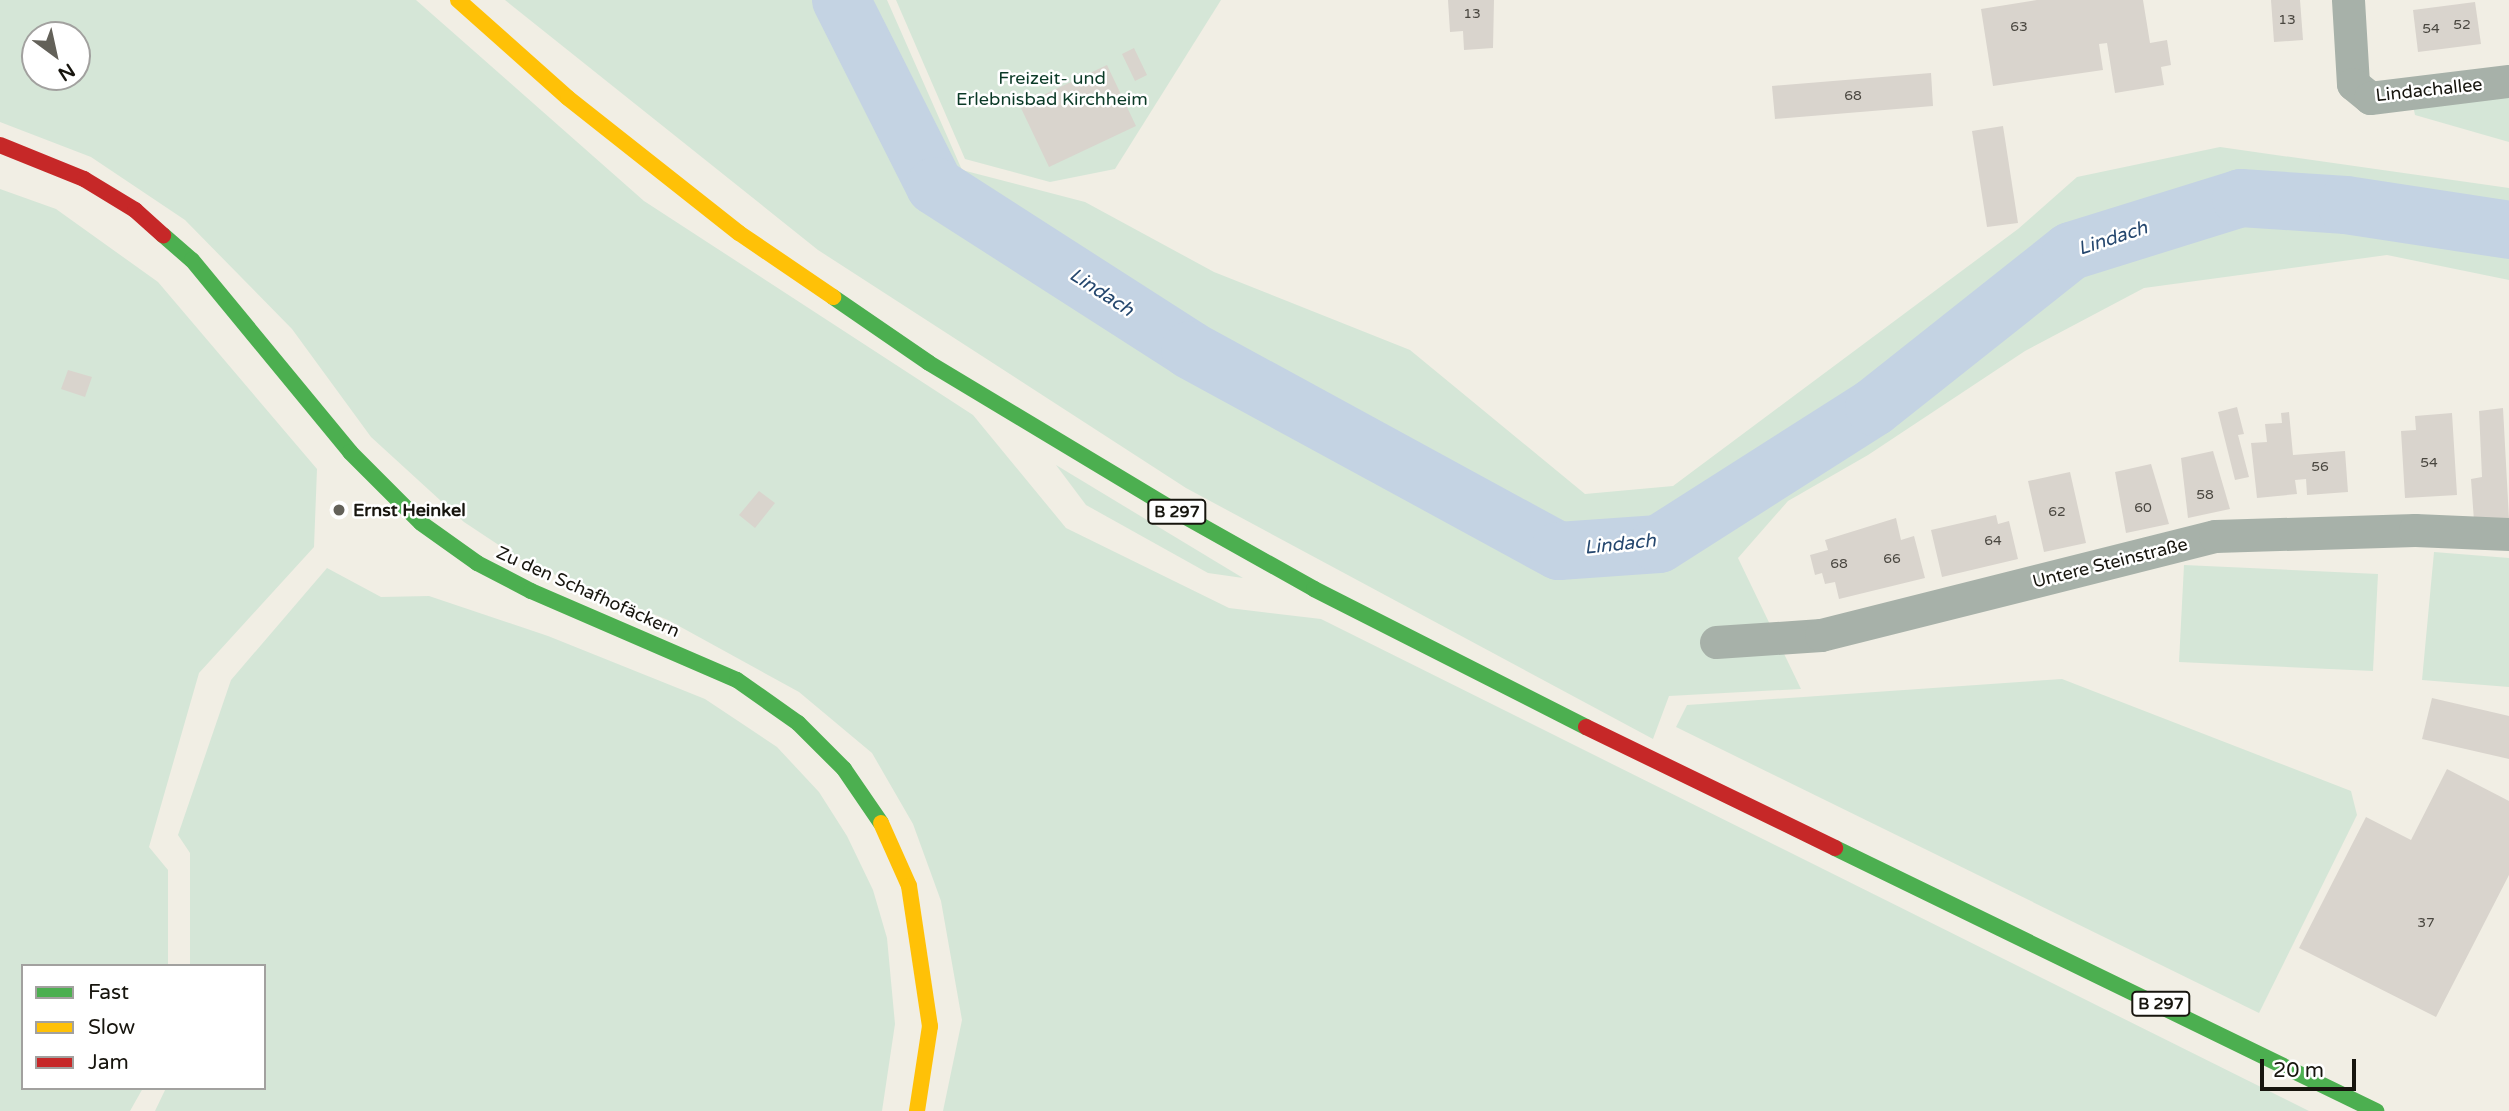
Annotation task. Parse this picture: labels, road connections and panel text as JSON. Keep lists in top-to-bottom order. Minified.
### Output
{"streets":{"main road":["B 297","Zu den Schafhofäckern"],"street":["Lindachallee","Untere Steinstraße"]},"water":["Lindach"],"parks":["Freizeit- und Erlebnisbad Kirchheim"],"places":["Ernst Heinkel"],"house_numbers":["13","13","52","63","54","68","54","56","58","60","62","64","66","68","37"],"legend":["Fast","Slow","Jam"],"scale_bar":"20 m","north":"bottom right"}
